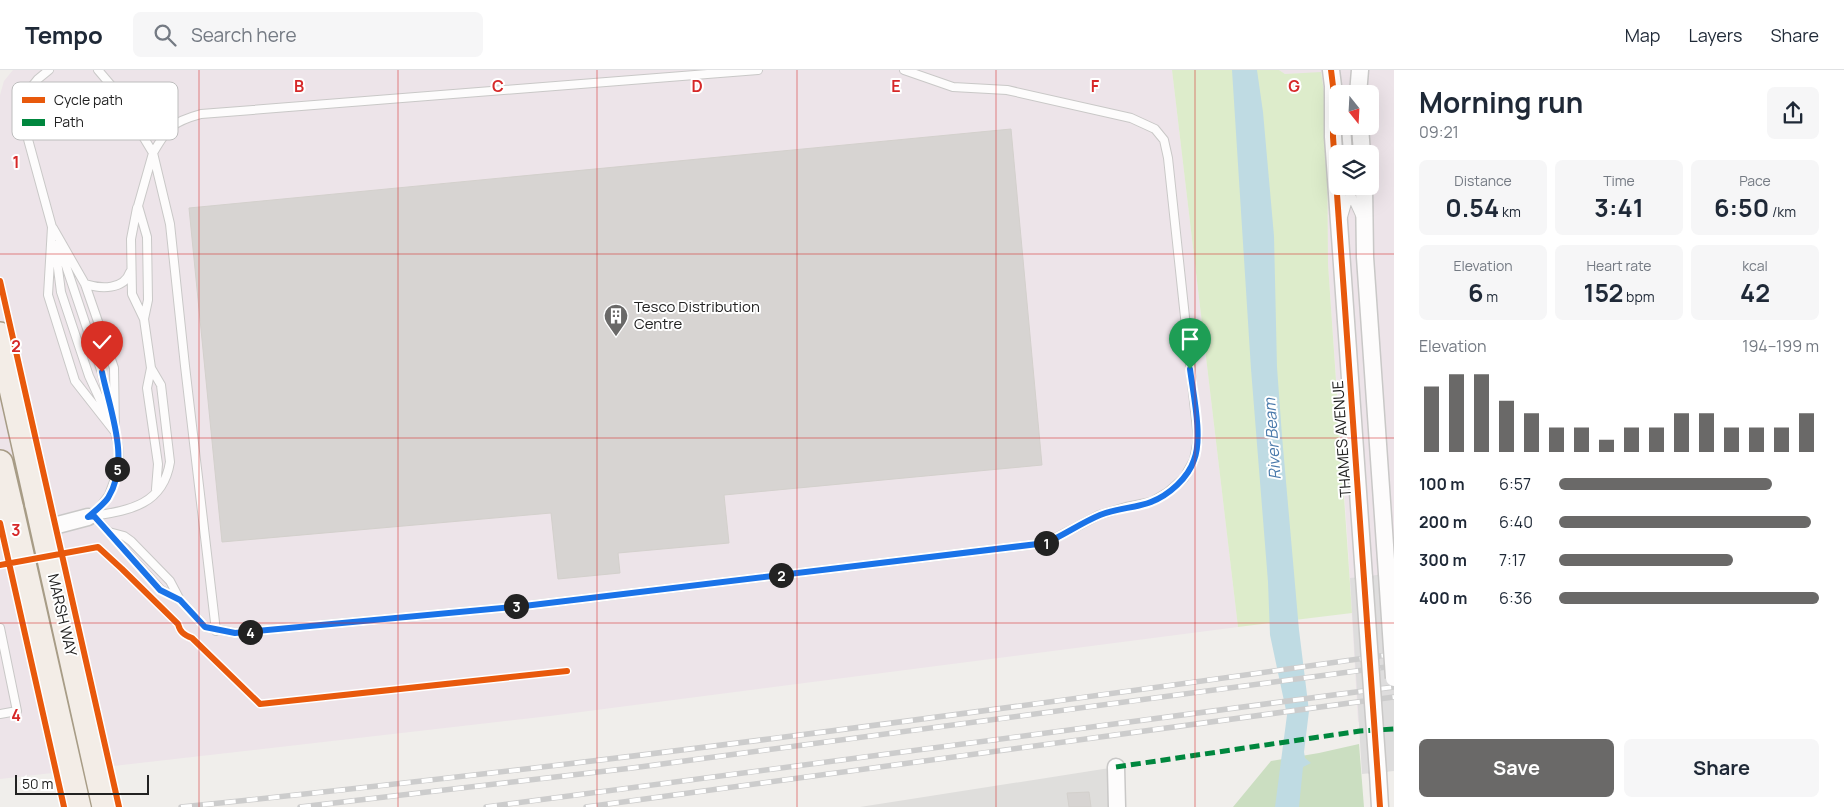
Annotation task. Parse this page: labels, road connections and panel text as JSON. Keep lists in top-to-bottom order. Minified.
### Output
{"streets":{"main road":["MARSH WAY"],"street":["THAMES AVENUE"]},"water":["River Beam"],"places":{"building":["Tesco Distribution Centre"]},"legend":["Cycle path","Path"],"scale_bar":"50 m","north":"bottom","page":{"header":"Tempo","search":"Search here","nav":["Map","Layers","Share"],"heading":["Morning run","09:21"],"stats":[["Distance","0.54 km"],["Time","3:41"],["Pace","6:50 /km"],["Elevation","6 m"],["Heart rate","152 bpm"],["kcal","42"]],"chart":["Elevation","194–199 m"],"pins":["5","1","2","3","4"],"list":[{"name":"100 m","note":"6:57"},{"name":"200 m","note":"6:40"},{"name":"300 m","note":"7:17"},{"name":"400 m","note":"6:36"}],"buttons":["Save","Share"],"scale":"50 m"},"grid":{"columns":["B","C","D","E","F","G"],"rows":["1","2","3","4"]}}
